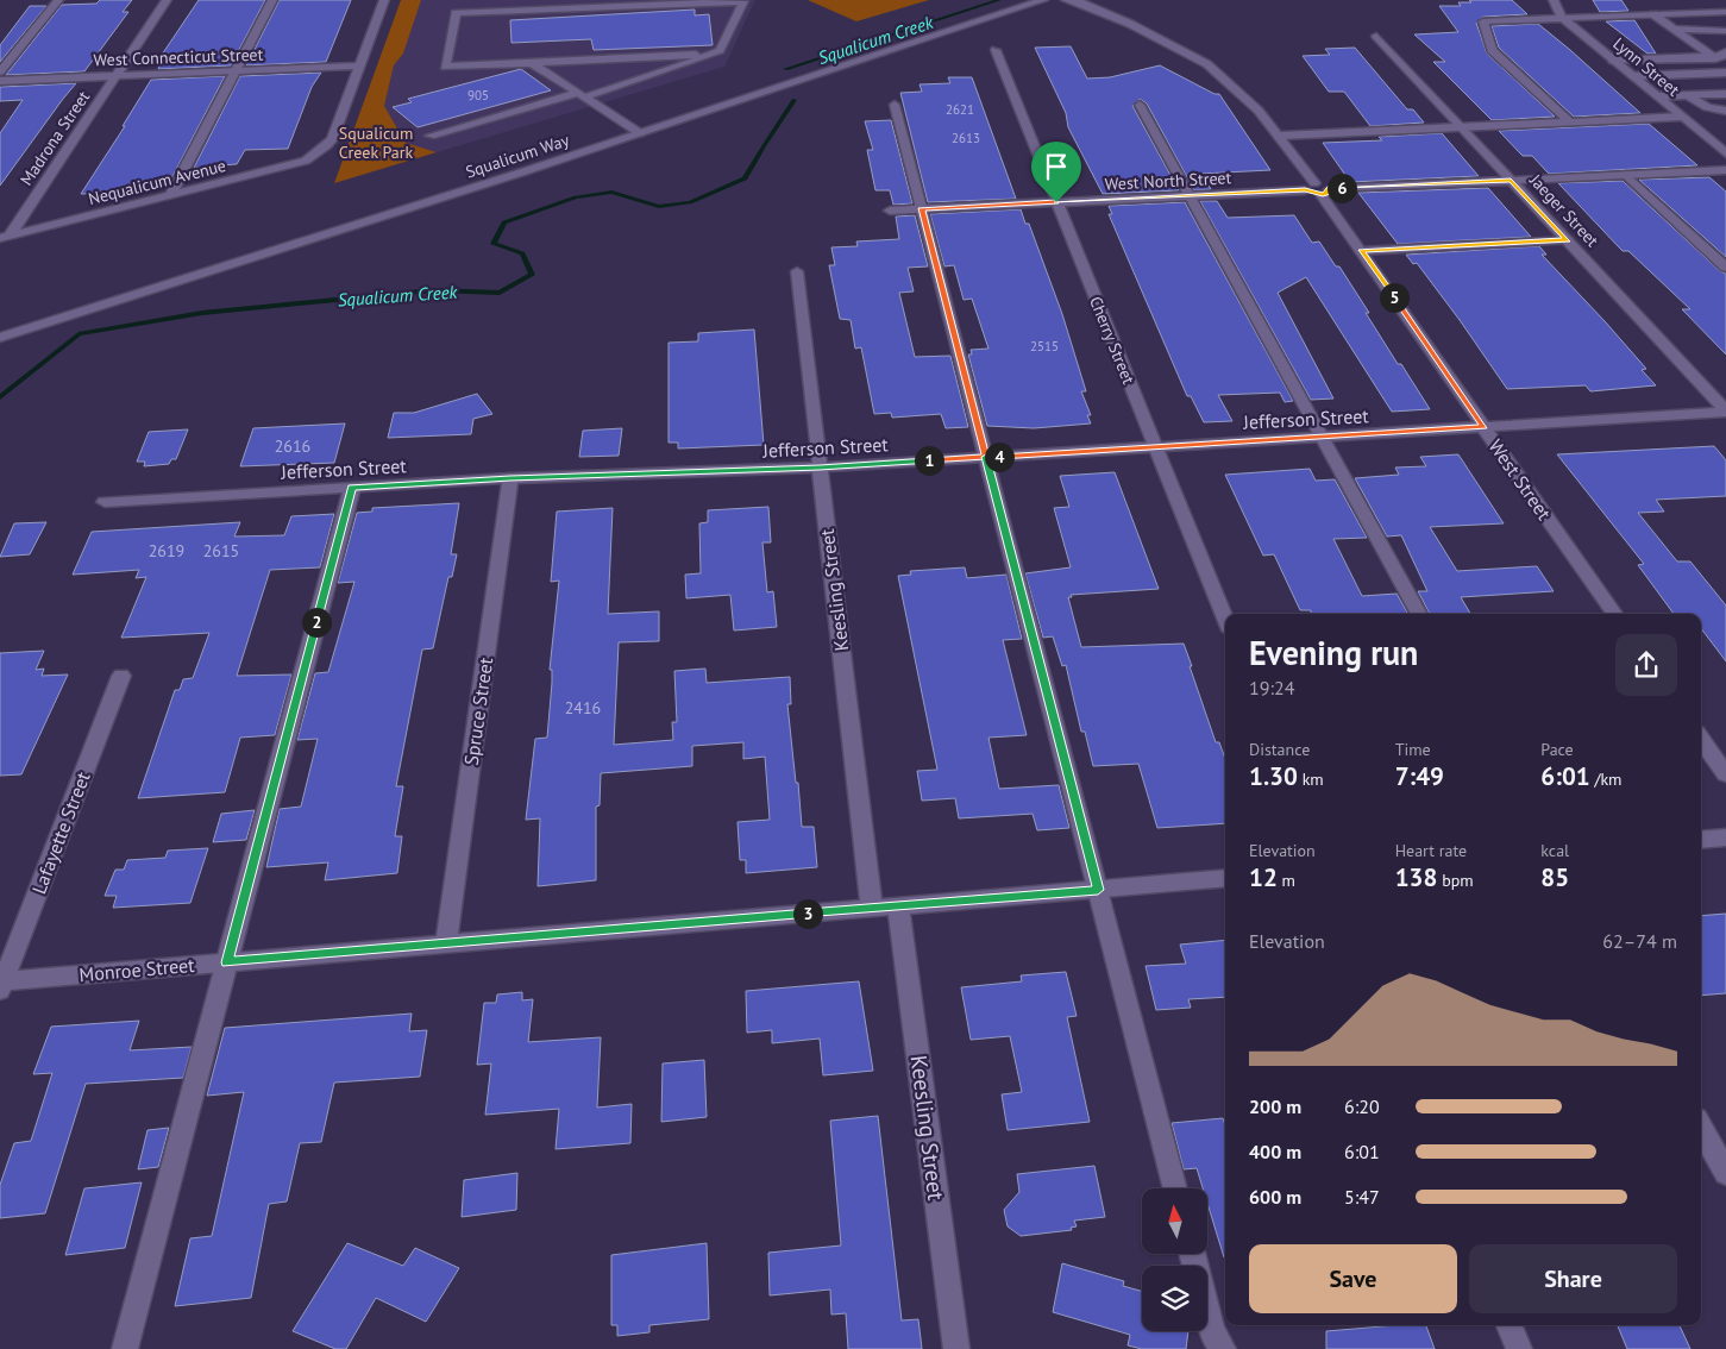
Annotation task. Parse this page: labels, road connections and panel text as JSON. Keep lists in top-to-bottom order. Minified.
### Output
{"streets":{"street":["West Connecticut Street","Lynn Street","Madrona Street","Squalicum Way","West North Street","Nequalicum Avenue","Jaeger Street","Cherry Street","Jefferson Street","West Street","Keesling Street","Spruce Street","Lafayette Street","Monroe Street"]},"crossings":[["West Connecticut Street","Madrona Street"],["West Connecticut Street","Nequalicum Avenue"],["Madrona Street","Nequalicum Avenue"],["West North Street","Jaeger Street"],["West North Street","Cherry Street"],["West North Street","West Street"],["Jaeger Street","Jefferson Street"],["Cherry Street","Jefferson Street"],["Jefferson Street","West Street"],["Jefferson Street","Keesling Street"],["Jefferson Street","Spruce Street"],["Keesling Street","Monroe Street"],["Spruce Street","Monroe Street"],["Lafayette Street","Monroe Street"]],"water":["Squalicum Creek"],"parks":["Squalicum Creek Park"],"house_numbers":["905","2621","2613","2515","2616","2619","2615","2416"],"north":"top","page":{"pins":["6","5","4","1","2","3"],"heading":["Evening run","19:24"],"stats":[["Distance","1.30 km"],["Time","7:49"],["Pace","6:01 /km"],["Elevation","12 m"],["Heart rate","138 bpm"],["kcal","85"]],"chart":["Elevation","62–74 m"],"list":[{"name":"200 m","note":"6:20"},{"name":"400 m","note":"6:01"},{"name":"600 m","note":"5:47"}],"buttons":["Save","Share"]}}
